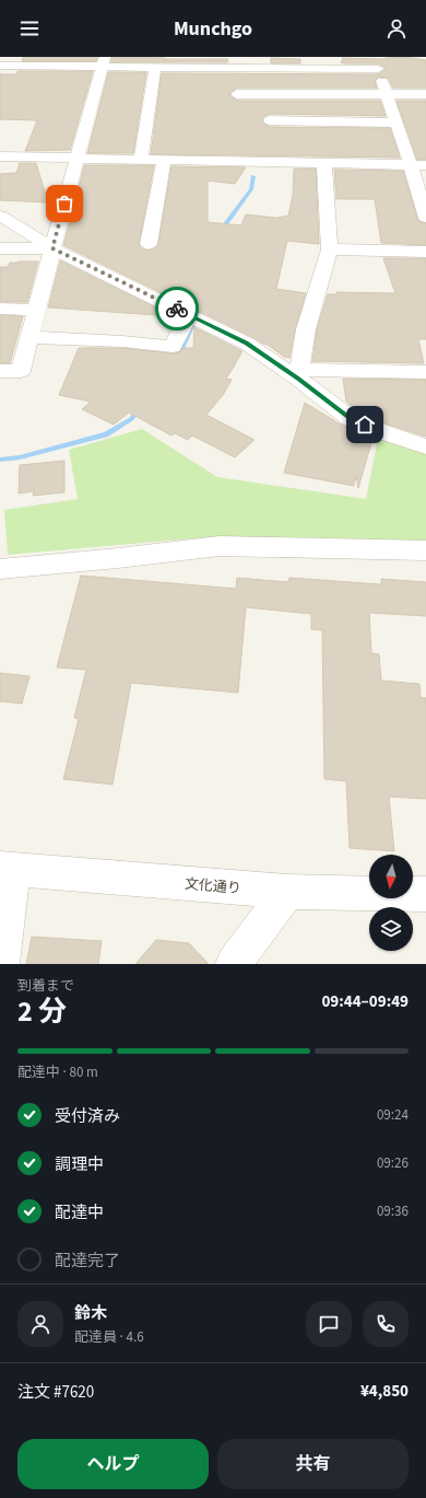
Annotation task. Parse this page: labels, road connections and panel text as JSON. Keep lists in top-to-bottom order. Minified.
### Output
{"streets":{"street":["文化通り"]},"north":"bottom","page":{"header":"Munchgo","heading":["2 分","到着まで","09:44–09:49"],"panel":["鈴木","配達員 · 4.6","注文 #7620","¥4,850"],"bar":"配達中 · 80 m","list":[["受付済み","09:24"],["調理中","09:26"],["配達中","09:36"],"配達完了"],"buttons":["ヘルプ","共有"]}}
